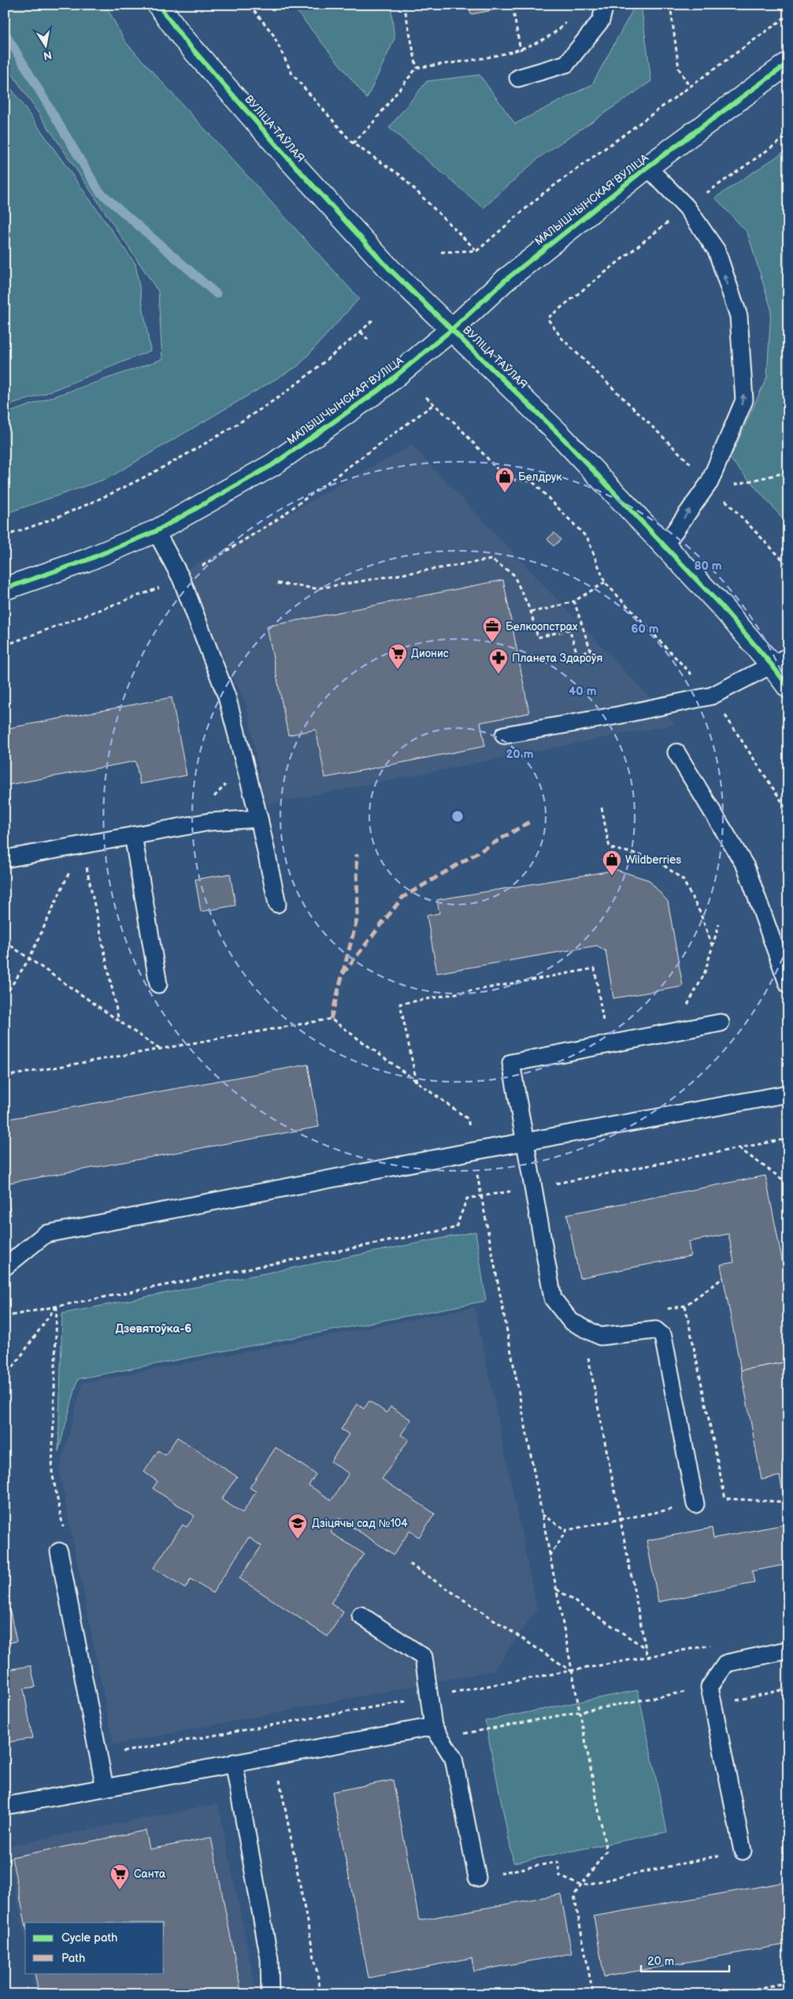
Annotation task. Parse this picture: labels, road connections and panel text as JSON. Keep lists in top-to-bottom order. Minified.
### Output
{"streets":{"street":["ВУЛІЦА ТАЎЛАЯ","МАЛЫШЧЫНСКАЯ ВУЛІЦА"]},"crossings":[["ВУЛІЦА ТАЎЛАЯ","МАЛЫШЧЫНСКАЯ ВУЛІЦА"]],"districts":["Дзевятоўка-6"],"places":{"shop":["Белдрук","Wildberries"],"office":["Белкоопстрах"],"supermarket":["Дионис","Санта"],"pharmacy":["Планета Здароўя"],"school or university":["Дзіцячы сад №104"]},"legend":["Cycle path","Path"],"scale_bar":"20 m","north":"bottom","rings":["80 m","60 m","40 m","20 m"]}
